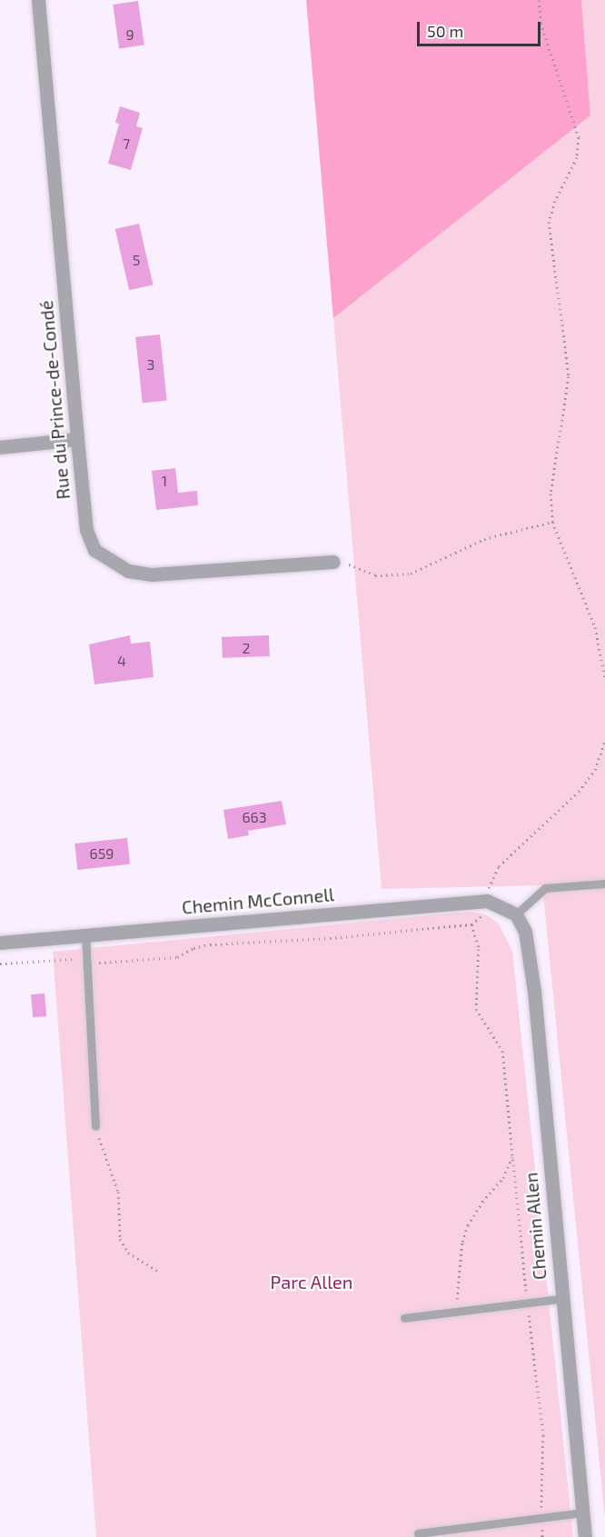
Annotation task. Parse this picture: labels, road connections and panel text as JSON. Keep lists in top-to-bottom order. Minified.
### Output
{"streets":{"street":["Rue du Prince-de-Condé","Chemin McConnell","Chemin Allen"]},"crossings":[["Chemin McConnell","Chemin Allen"]],"parks":["Parc Allen"],"house_numbers":["9","7","5","3","1","2","4","663","659"],"scale_bar":"50 m"}
